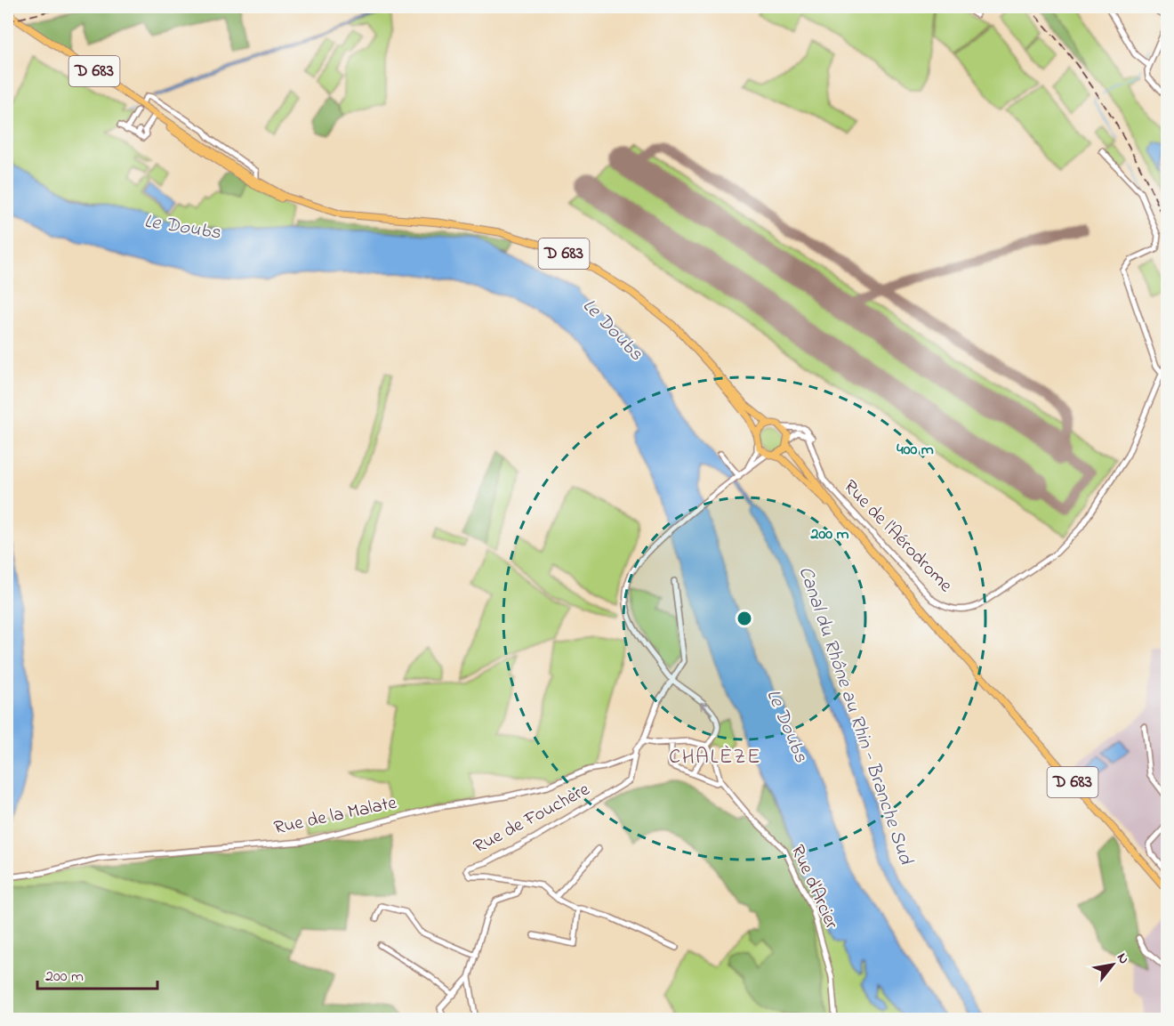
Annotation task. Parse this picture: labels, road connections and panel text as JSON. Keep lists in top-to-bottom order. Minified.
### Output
{"streets":{"main road":["D 683"],"street":["Rue de l'Aérodrome","Rue de la Malate","Rue de Fouchère","Rue d'Arcier"]},"crossings":[["D 683","Rue de l'Aérodrome"],["Rue de la Malate","Rue de Fouchère"]],"districts":["CHALÈZE"],"water":["Le Doubs","Canal du Rhône au Rhin - Branche Sud"],"scale_bar":"200 m","north":"top right","rings":["400 m","200 m"]}
